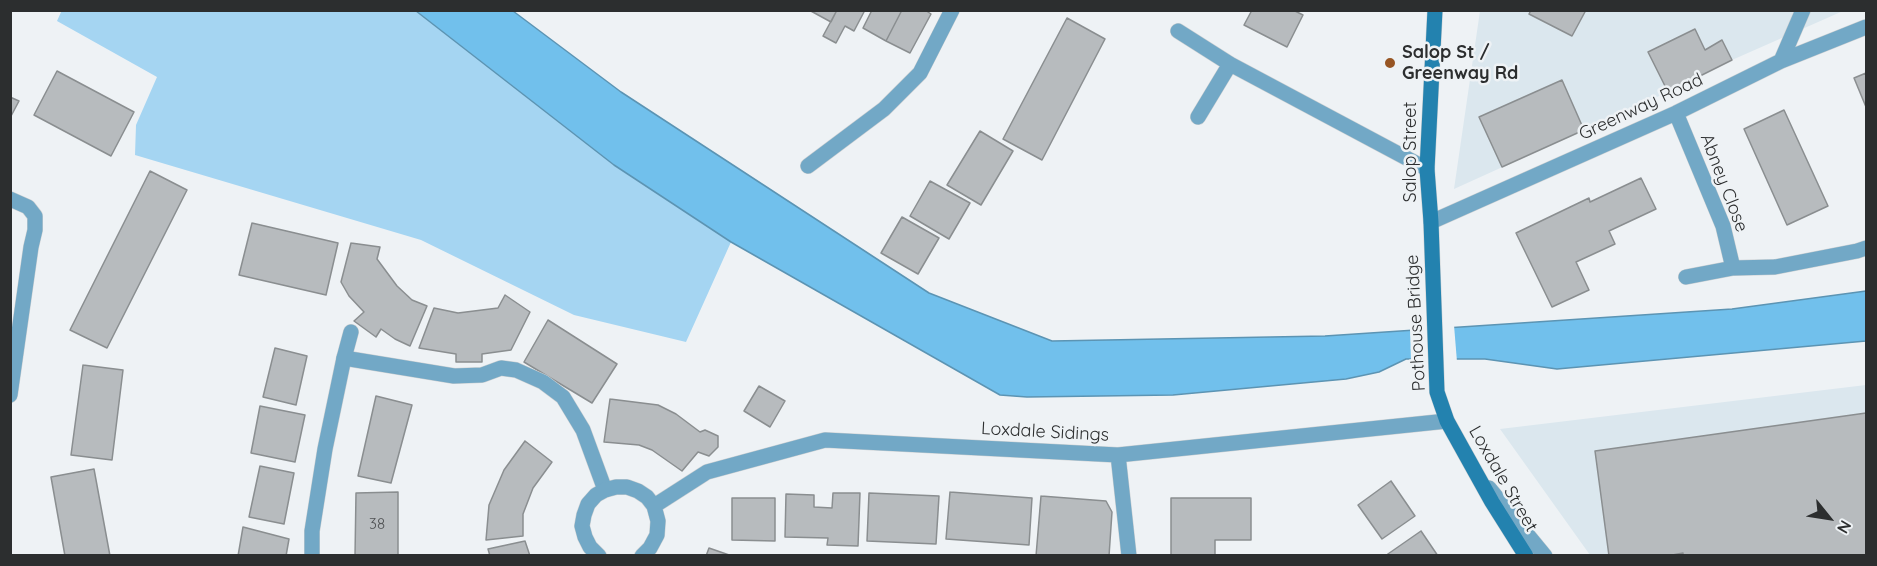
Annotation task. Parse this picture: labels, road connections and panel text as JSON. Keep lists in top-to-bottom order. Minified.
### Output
{"streets":{"main road":["Salop Street","Pothouse Bridge","Loxdale Street"],"street":["Greenway Road","Abney Close","Loxdale Sidings"]},"crossings":[["Greenway Road","Salop Street"],["Greenway Road","Abney Close"],["Greenway Road","Pothouse Bridge"],["Salop Street","Pothouse Bridge"],["Pothouse Bridge","Loxdale Sidings"],["Pothouse Bridge","Loxdale Street"],["Loxdale Sidings","Loxdale Street"]],"places":["Salop St / Greenway Rd"],"house_numbers":["38"],"north":"bottom right"}
